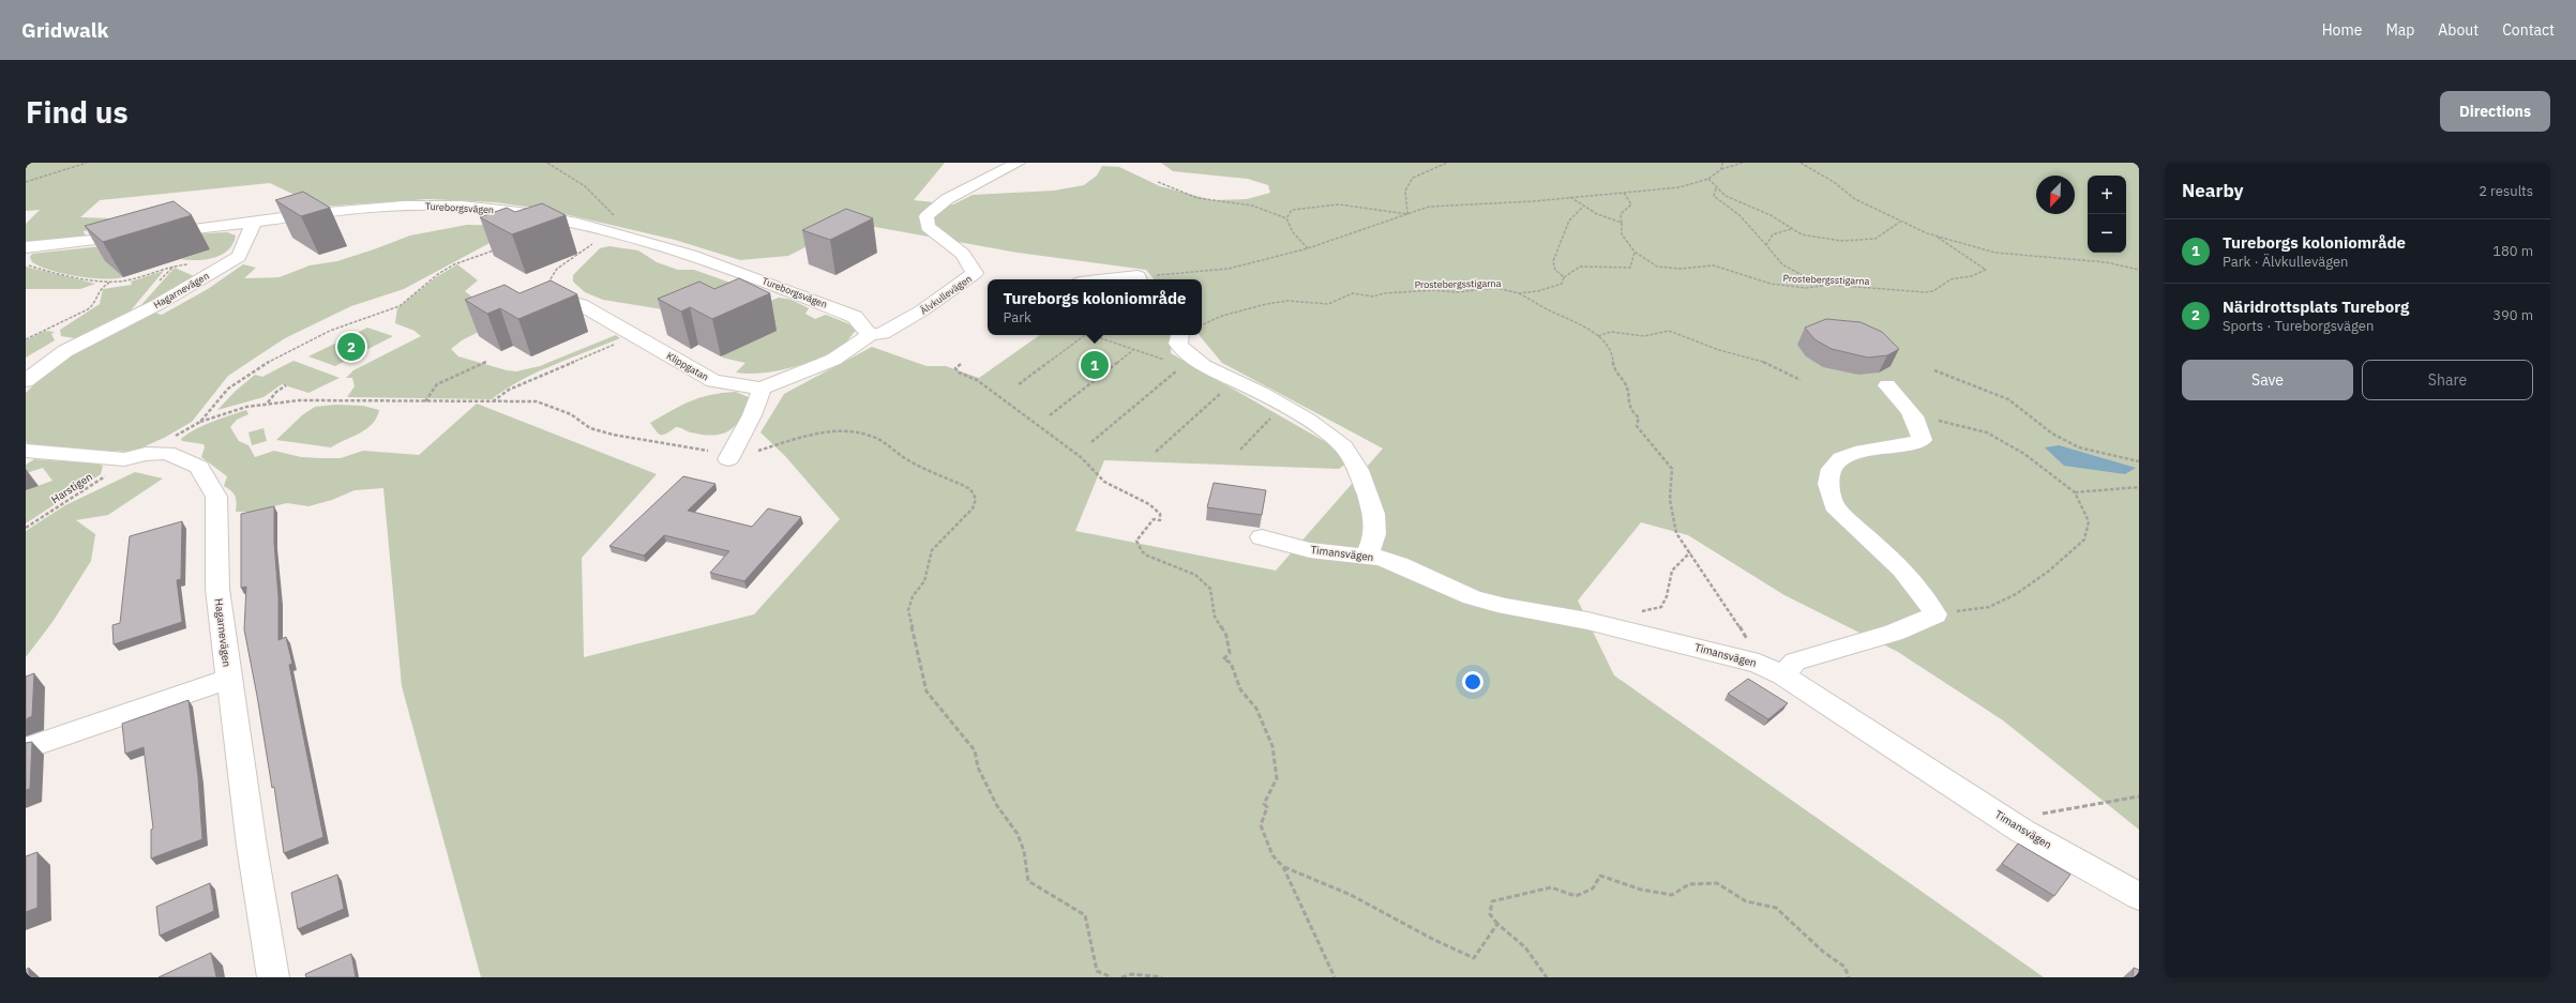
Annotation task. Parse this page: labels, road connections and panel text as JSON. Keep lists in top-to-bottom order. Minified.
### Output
{"streets":{"street":["Tureborgsvägen","Hagarnevägen","Älvkullevägen","Klippgatan","Timansvägen"],"path":["Prostebergsstigarna","Harstigen"]},"crossings":[["Tureborgsvägen","Hagarnevägen"],["Tureborgsvägen","Älvkullevägen"],["Prostebergsstigarna","Timansvägen"],["Hagarnevägen","Harstigen"]],"north":"bottom left","page":{"header":"Gridwalk","nav":["Home","Map","About","Contact"],"buttons":["Directions",["Save","Share"]],"title":"Find us","heading":["Nearby","2 results"],"map_buttons":["+","−"],"list":[{"mark":"1","name":"Tureborgs koloniområde","note":"Park · Älvkullevägen","value":"180 m"},{"mark":"2","name":"Näridrottsplats Tureborg","note":"Sports · Tureborgsvägen","value":"390 m"}],"popup":["Tureborgs koloniområde","Park"],"pins":["2","1"]}}
